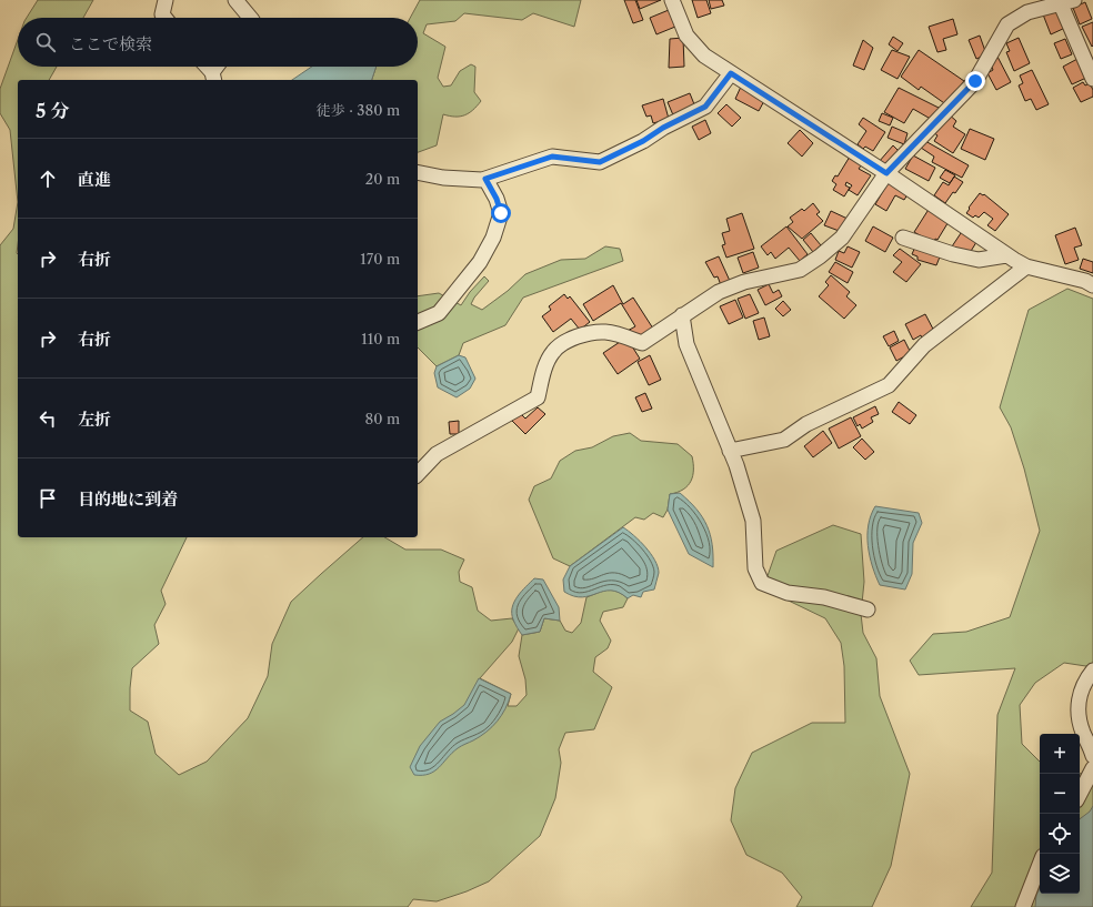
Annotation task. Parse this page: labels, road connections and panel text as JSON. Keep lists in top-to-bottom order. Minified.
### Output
{"page":{"search":"ここで検索","heading":["5 分","徒歩 · 380 m"],"list":[["直進","20 m"],["右折","170 m"],["右折","110 m"],["左折","80 m"],"目的地に到着"],"map_buttons":["+","−"]}}
